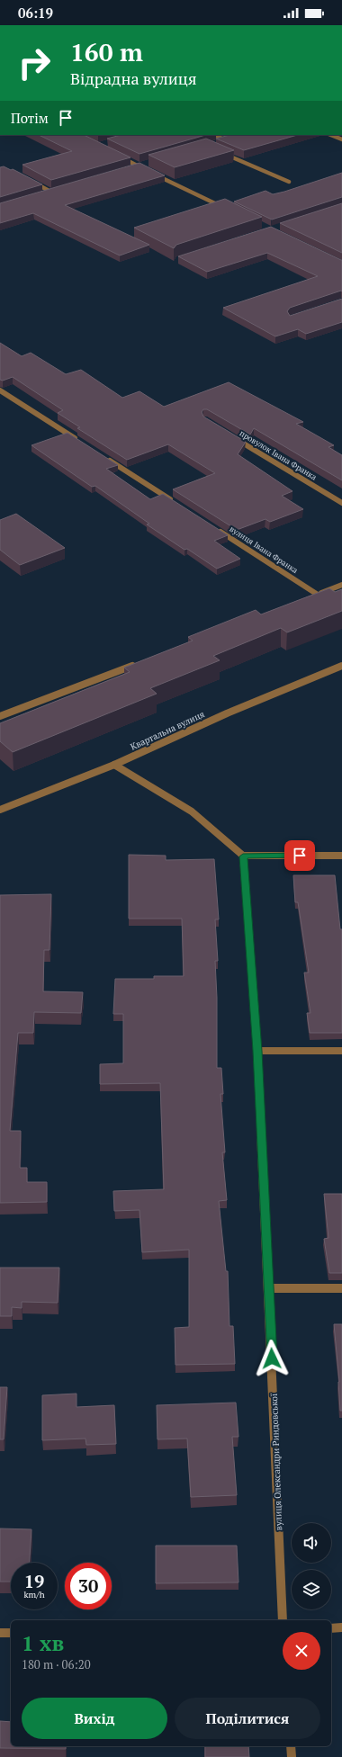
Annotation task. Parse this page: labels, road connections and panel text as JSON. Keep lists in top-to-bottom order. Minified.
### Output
{"streets":{"street":["провулок Івана Франка","вулиця Івана Франка","Квартальна вулиця","вулиця Олександри Риндовської"]},"page":{"status":"06:19","turn":["160 m","Відрадна вулиця"],"then":"Потім","speed":"19 km/h","limit":"30","heading":["1 хв","180 m · 06:20"],"buttons":["Вихід","Поділитися"]}}
